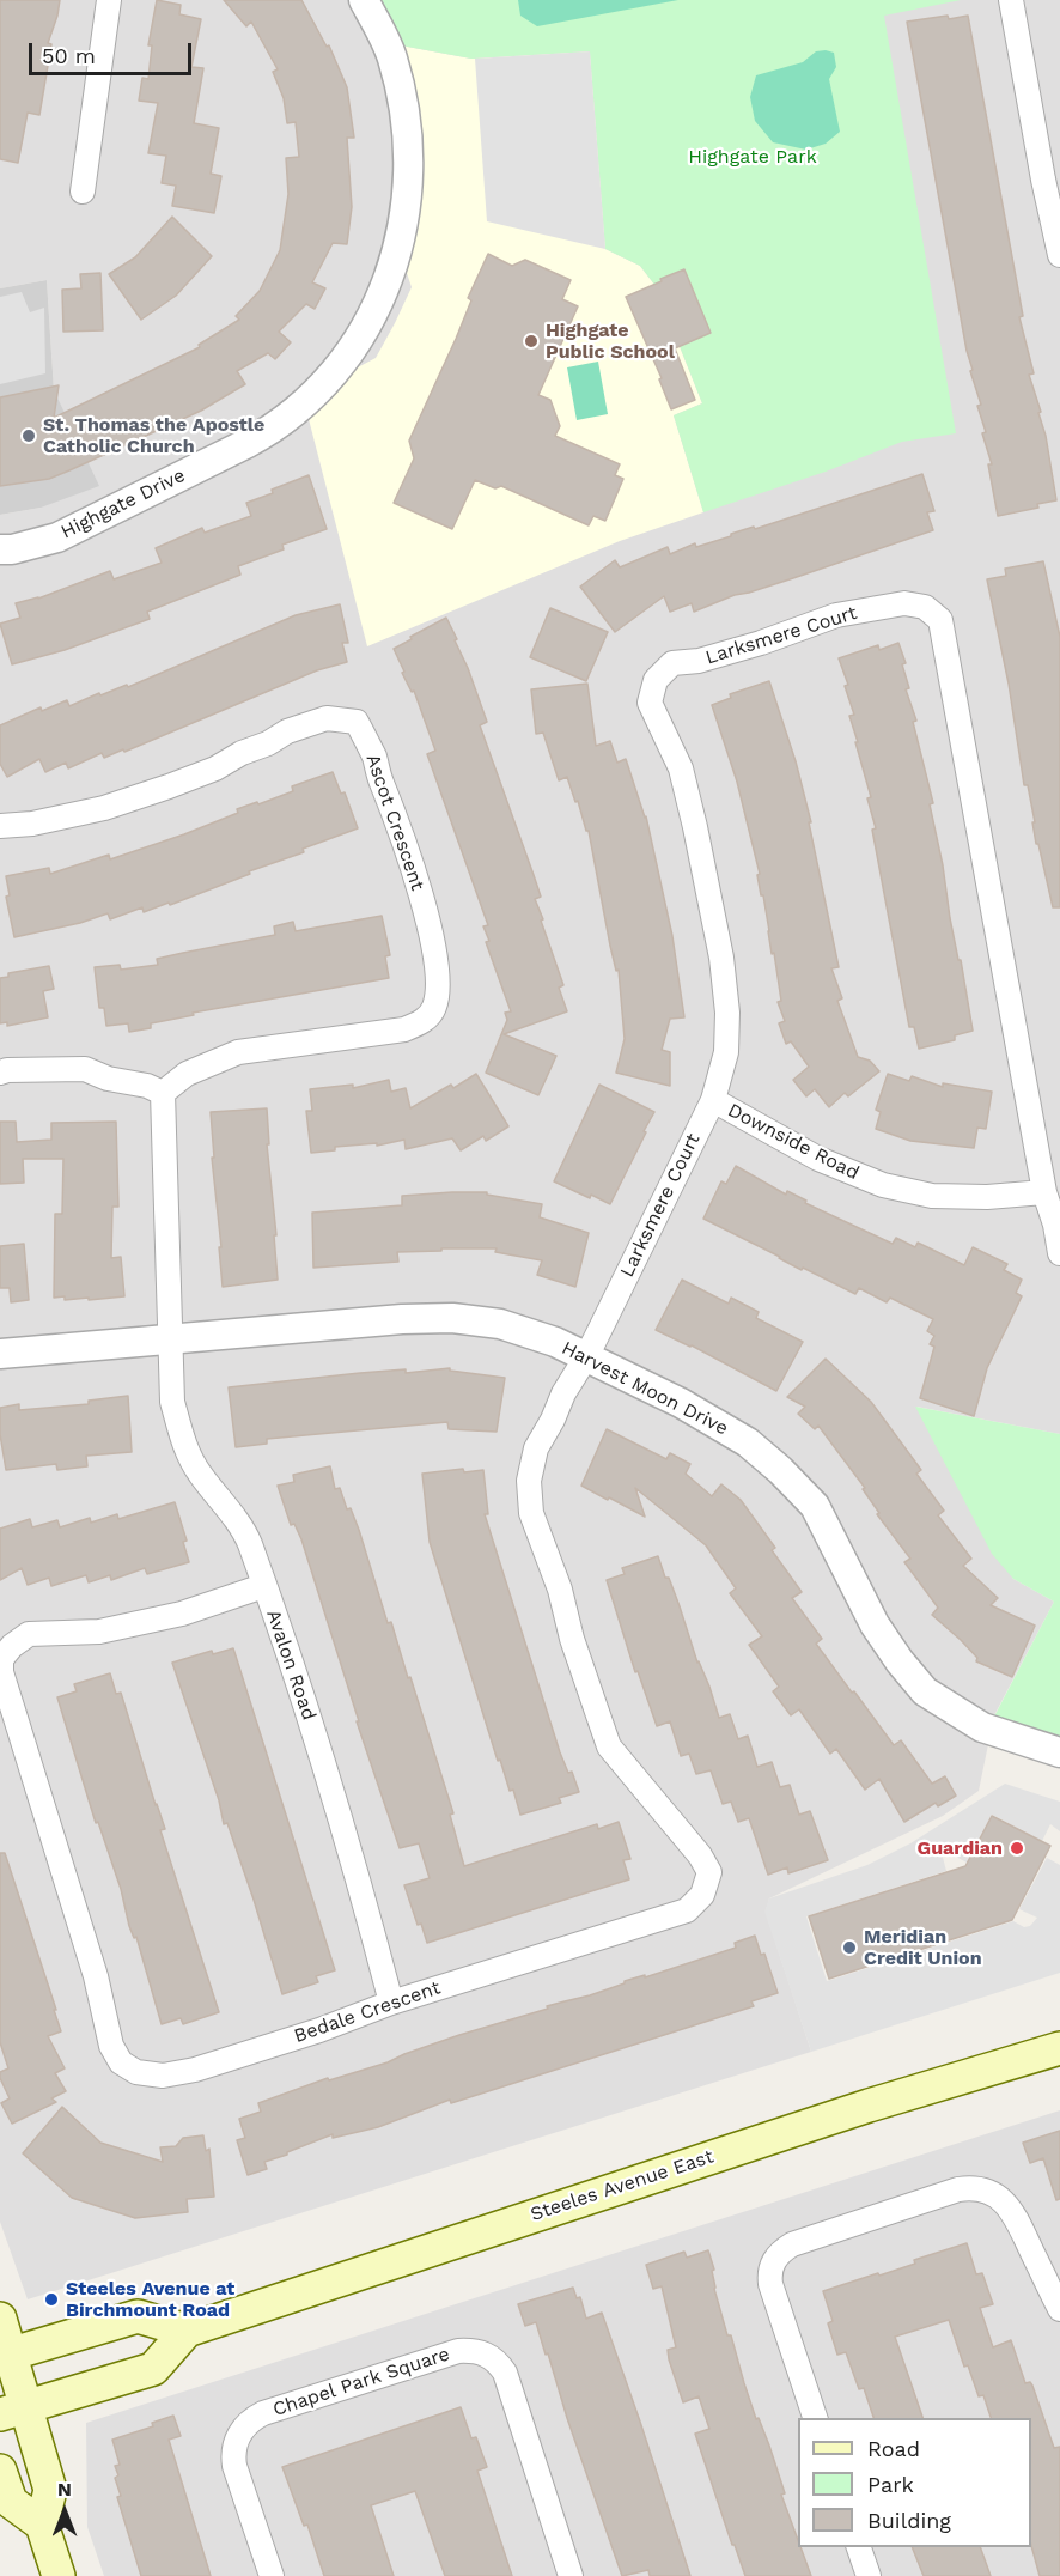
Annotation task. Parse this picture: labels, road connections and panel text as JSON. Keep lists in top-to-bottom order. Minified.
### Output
{"streets":{"main road":["Steeles Avenue East"],"street":["Highgate Drive","Larksmere Court","Ascot Crescent","Downside Road","Harvest Moon Drive","Avalon Road","Bedale Crescent","Chapel Park Square"]},"crossings":[["Larksmere Court","Downside Road"],["Larksmere Court","Harvest Moon Drive"],["Larksmere Court","Bedale Crescent"],["Harvest Moon Drive","Avalon Road"],["Harvest Moon Drive","Bedale Crescent"],["Avalon Road","Bedale Crescent"]],"parks":["Highgate Park"],"places":["Highgate Public School","St. Thomas the Apostle Catholic Church","Guardian","Meridian Credit Union","Steeles Avenue at Birchmount Road"],"legend":["Road","Park","Building"],"scale_bar":"50 m","north":"top"}
